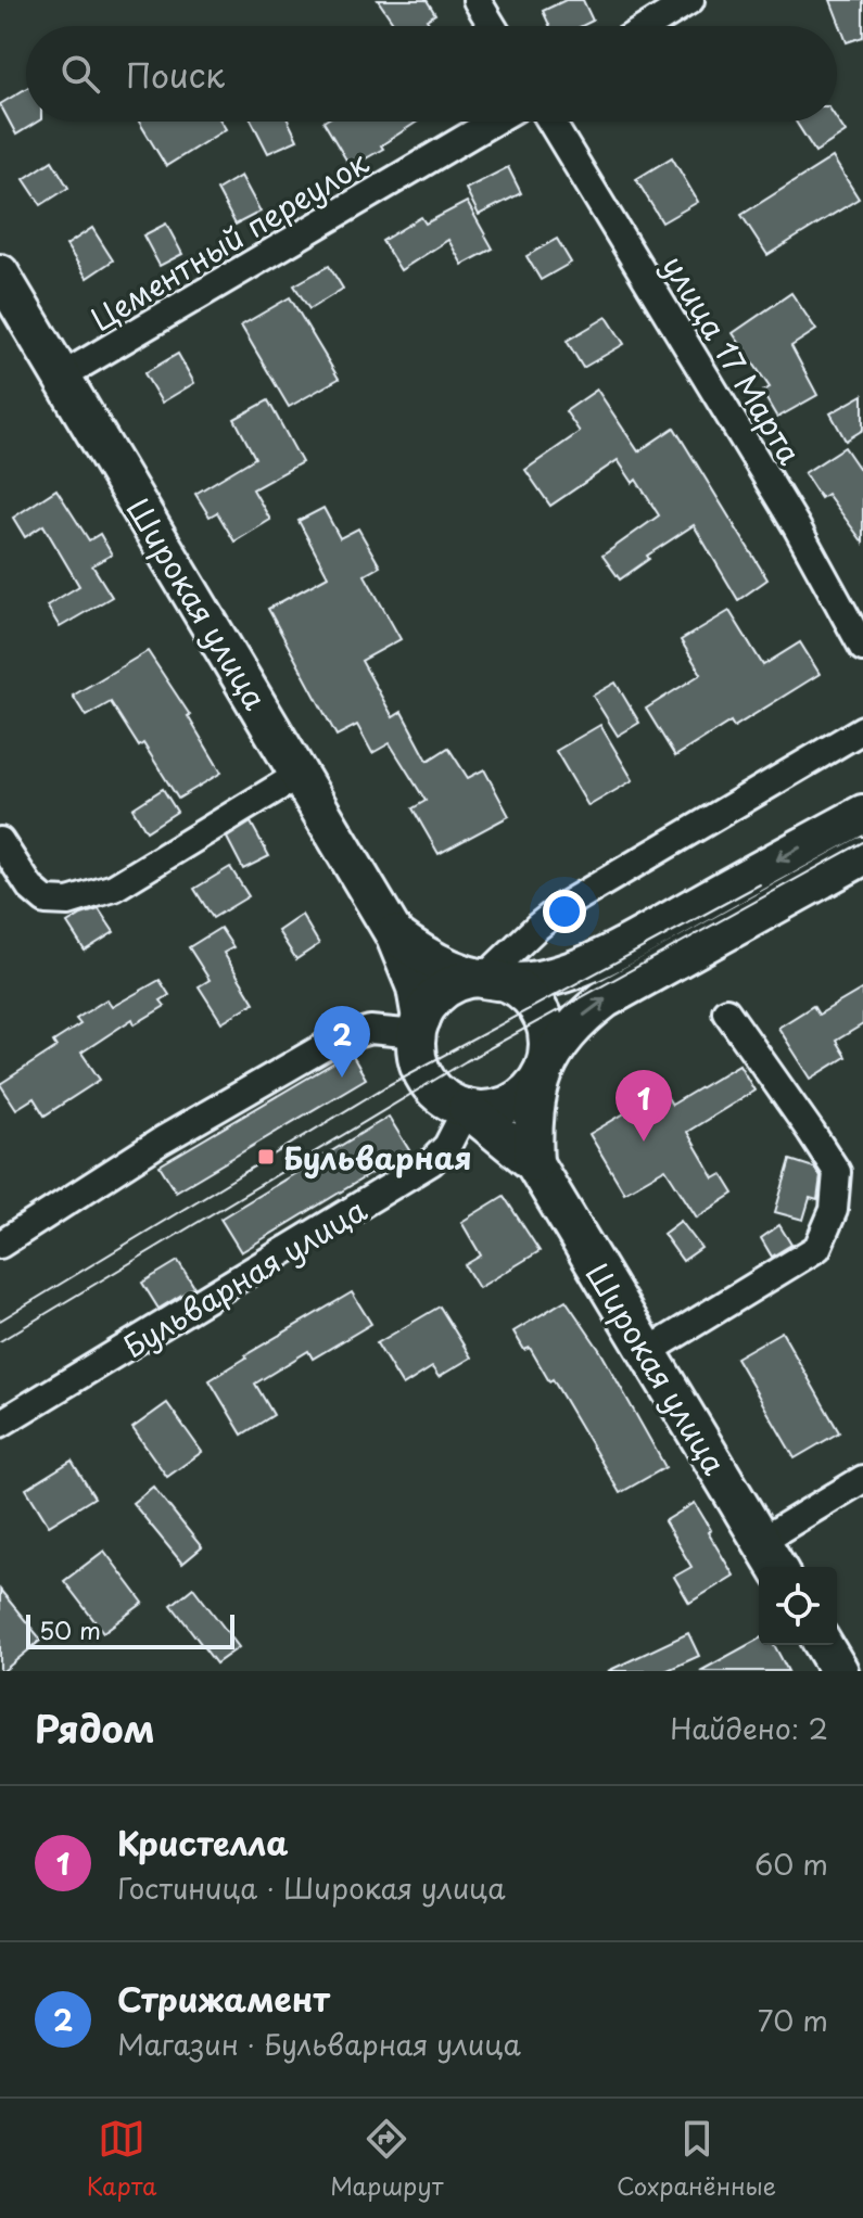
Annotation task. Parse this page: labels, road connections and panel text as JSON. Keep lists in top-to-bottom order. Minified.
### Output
{"streets":{"main road":["Широкая улица"],"street":["Цементный переулок","улица 17 Марта","Бульварная улица"]},"crossings":[["Цементный переулок","Широкая улица"],["Широкая улица","Бульварная улица"]],"places":{"transit":["Бульварная"]},"scale_bar":"50 m","page":{"search":"Поиск","pins":["2","1"],"scale":"50 m","heading":["Рядом","Найдено: 2"],"list":[{"mark":"1","name":"Кристелла","note":"Гостиница · Широкая улица","value":"60 m"},{"mark":"2","name":"Стрижамент","note":"Магазин · Бульварная улица","value":"70 m"}],"nav":["Карта","Маршрут","Сохранённые"]}}
